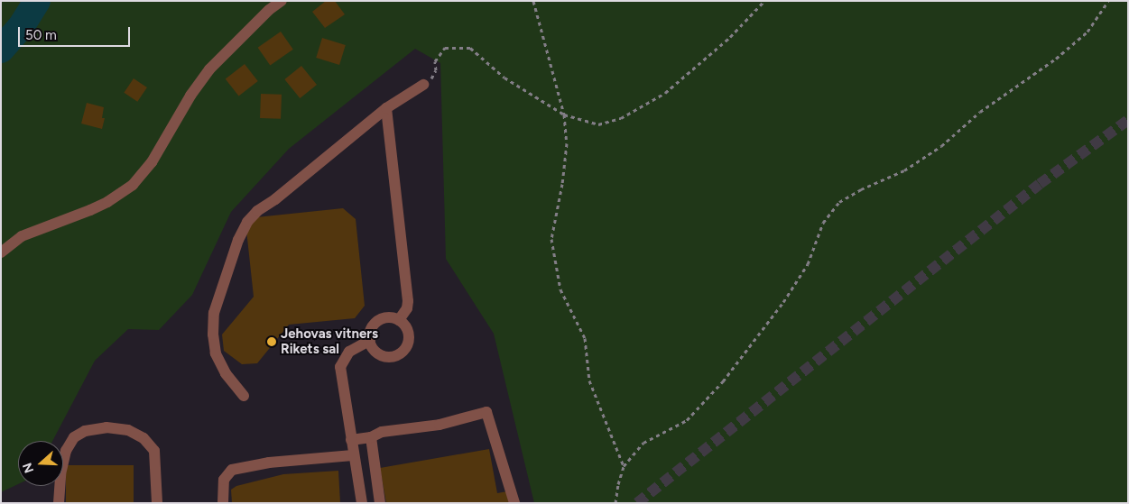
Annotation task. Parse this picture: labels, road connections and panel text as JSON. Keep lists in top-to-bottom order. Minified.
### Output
{"places":["Jehovas vitners Rikets sal"],"scale_bar":"50 m","north":"left"}
